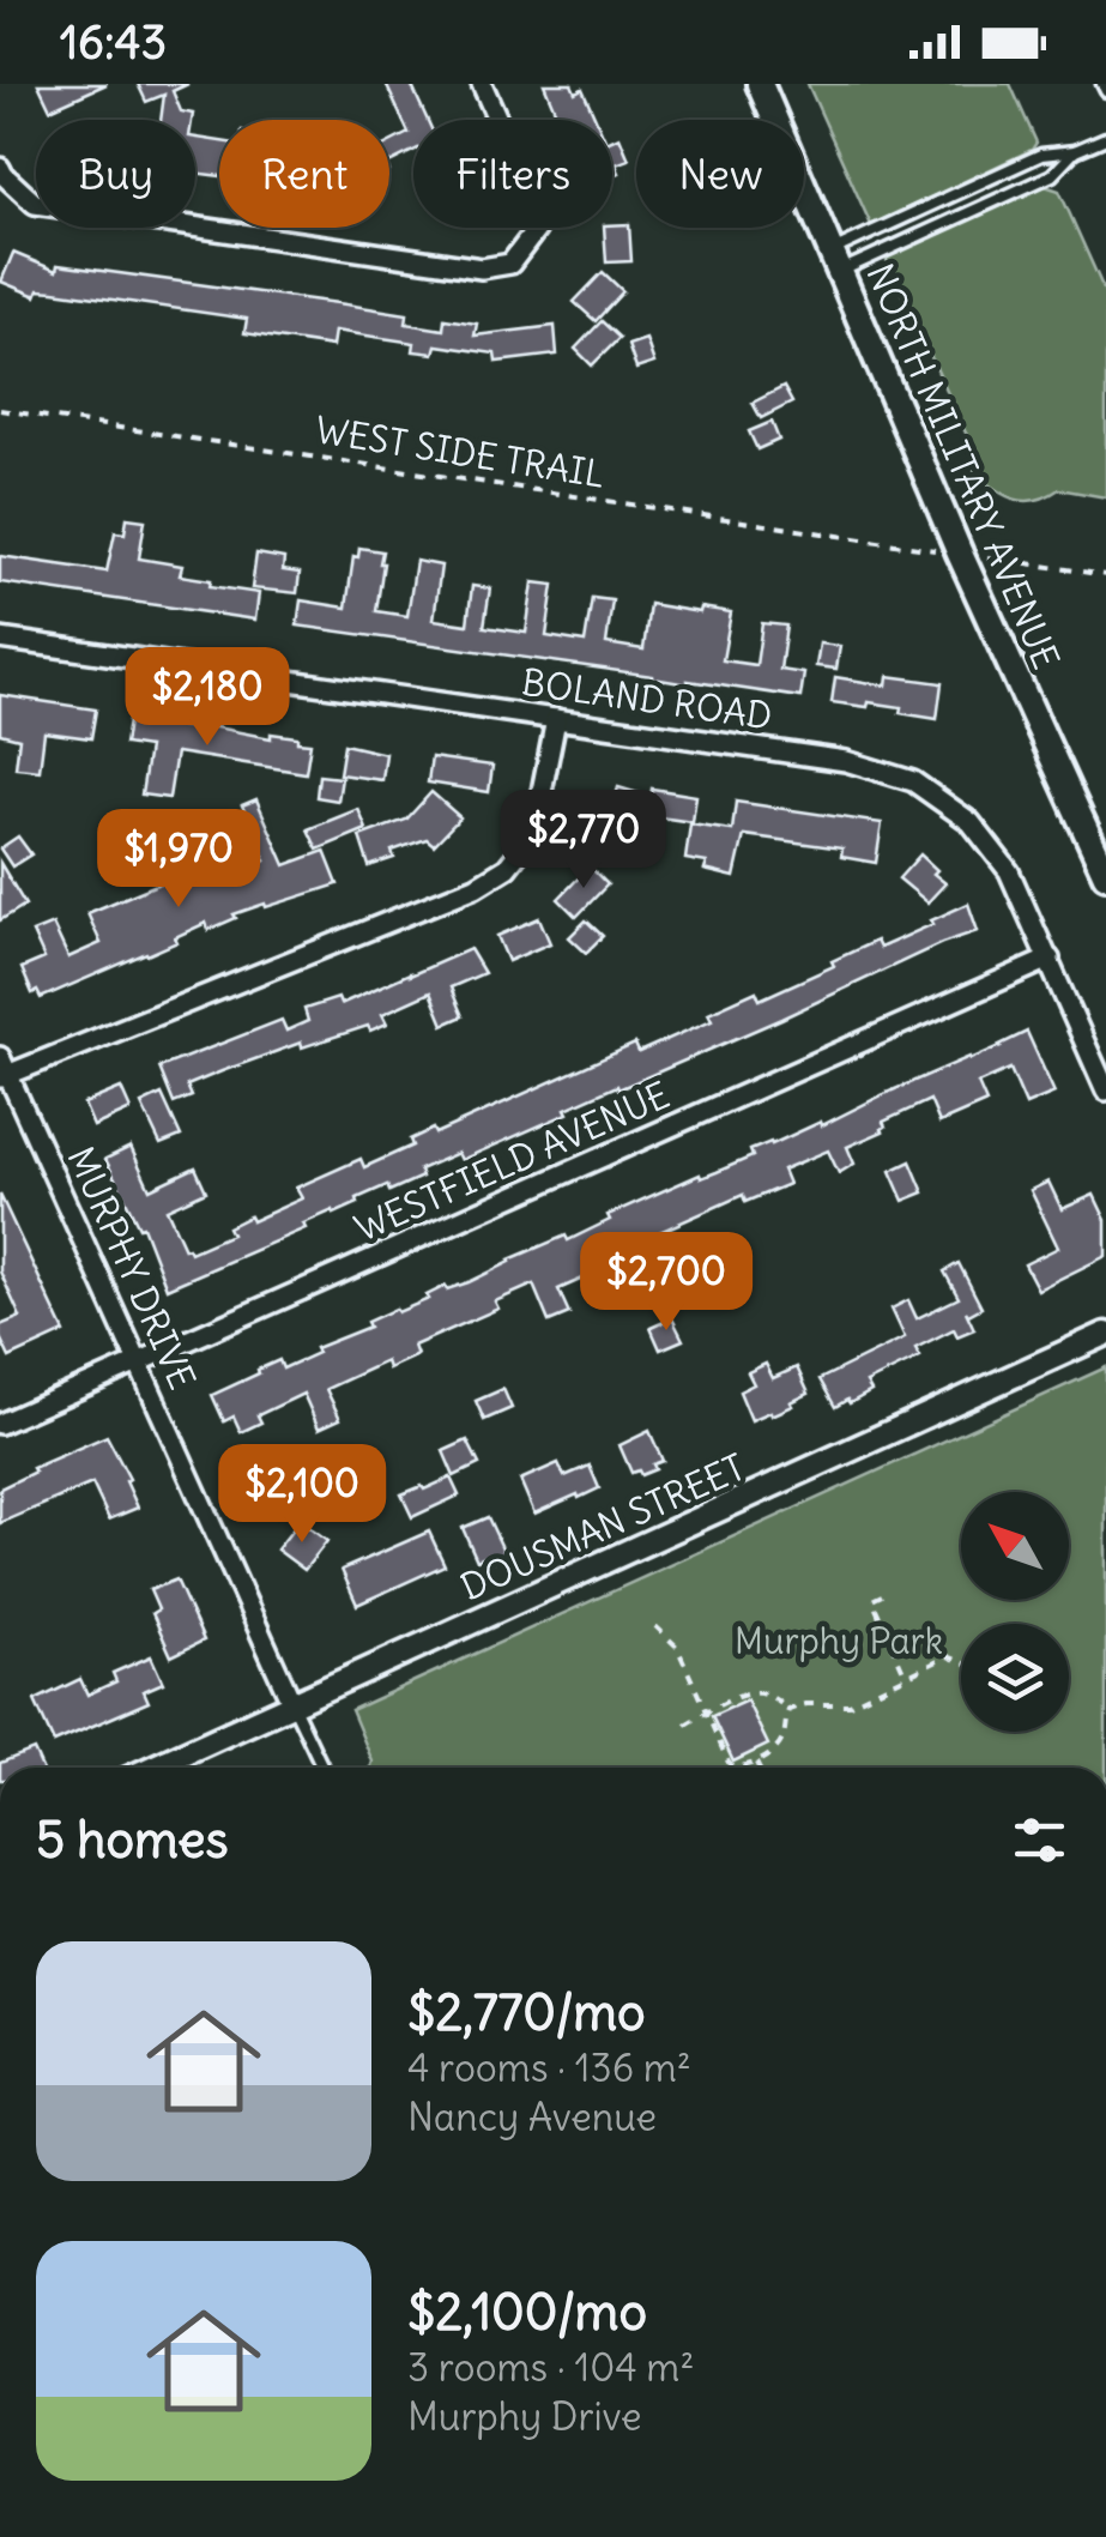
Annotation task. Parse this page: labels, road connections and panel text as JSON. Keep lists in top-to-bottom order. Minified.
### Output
{"streets":{"main road":["NORTH MILITARY AVENUE"],"street":["BOLAND ROAD","WESTFIELD AVENUE","MURPHY DRIVE","DOUSMAN STREET"],"path":["WEST SIDE TRAIL"]},"crossings":[["BOLAND ROAD","WESTFIELD AVENUE"],["WESTFIELD AVENUE","MURPHY DRIVE"],["MURPHY DRIVE","DOUSMAN STREET"]],"parks":["Murphy Park"],"north":"top left","page":{"status":"16:43","chip":["Buy","Rent","Filters","New"],"price":["$2,180","$2,770","$1,970","$2,700","$2,100"],"heading":"5 homes","list":[{"name":"$2,770/mo","note":"4 rooms · 136 m² · Nancy Avenue"},{"name":"$2,100/mo","note":"3 rooms · 104 m² · Murphy Drive"}]}}
